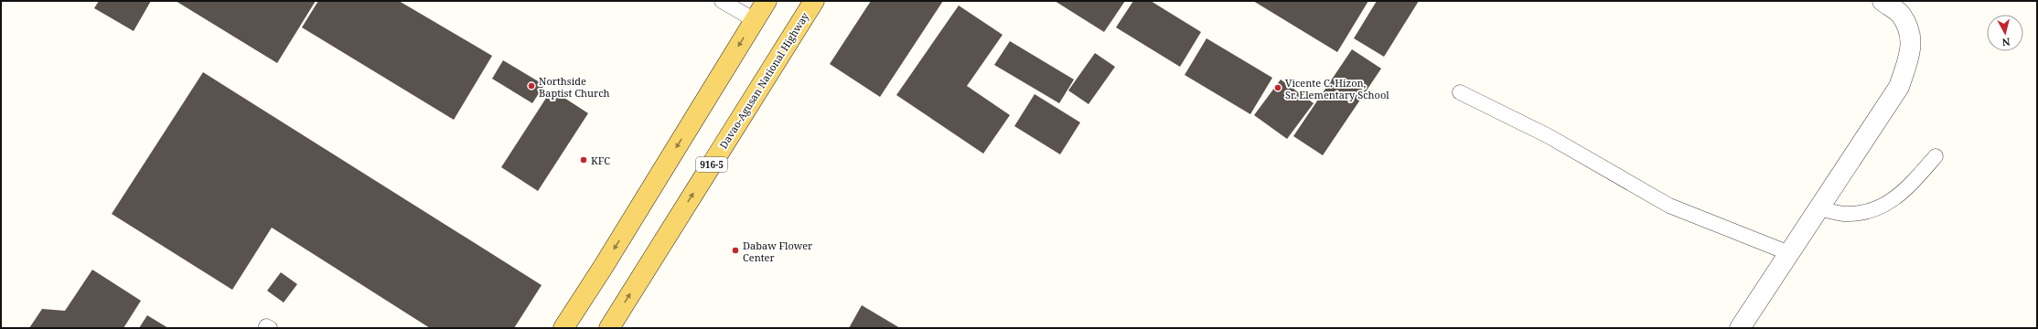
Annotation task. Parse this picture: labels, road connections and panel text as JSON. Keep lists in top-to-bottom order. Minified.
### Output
{"streets":{"main road":["Davao-Agusan National Highway","916-5"]},"places":["Northside Baptist Church","Vicente C. Hizon, Sr. Elementary School","KFC","Dabaw Flower Center"],"north":"bottom"}
